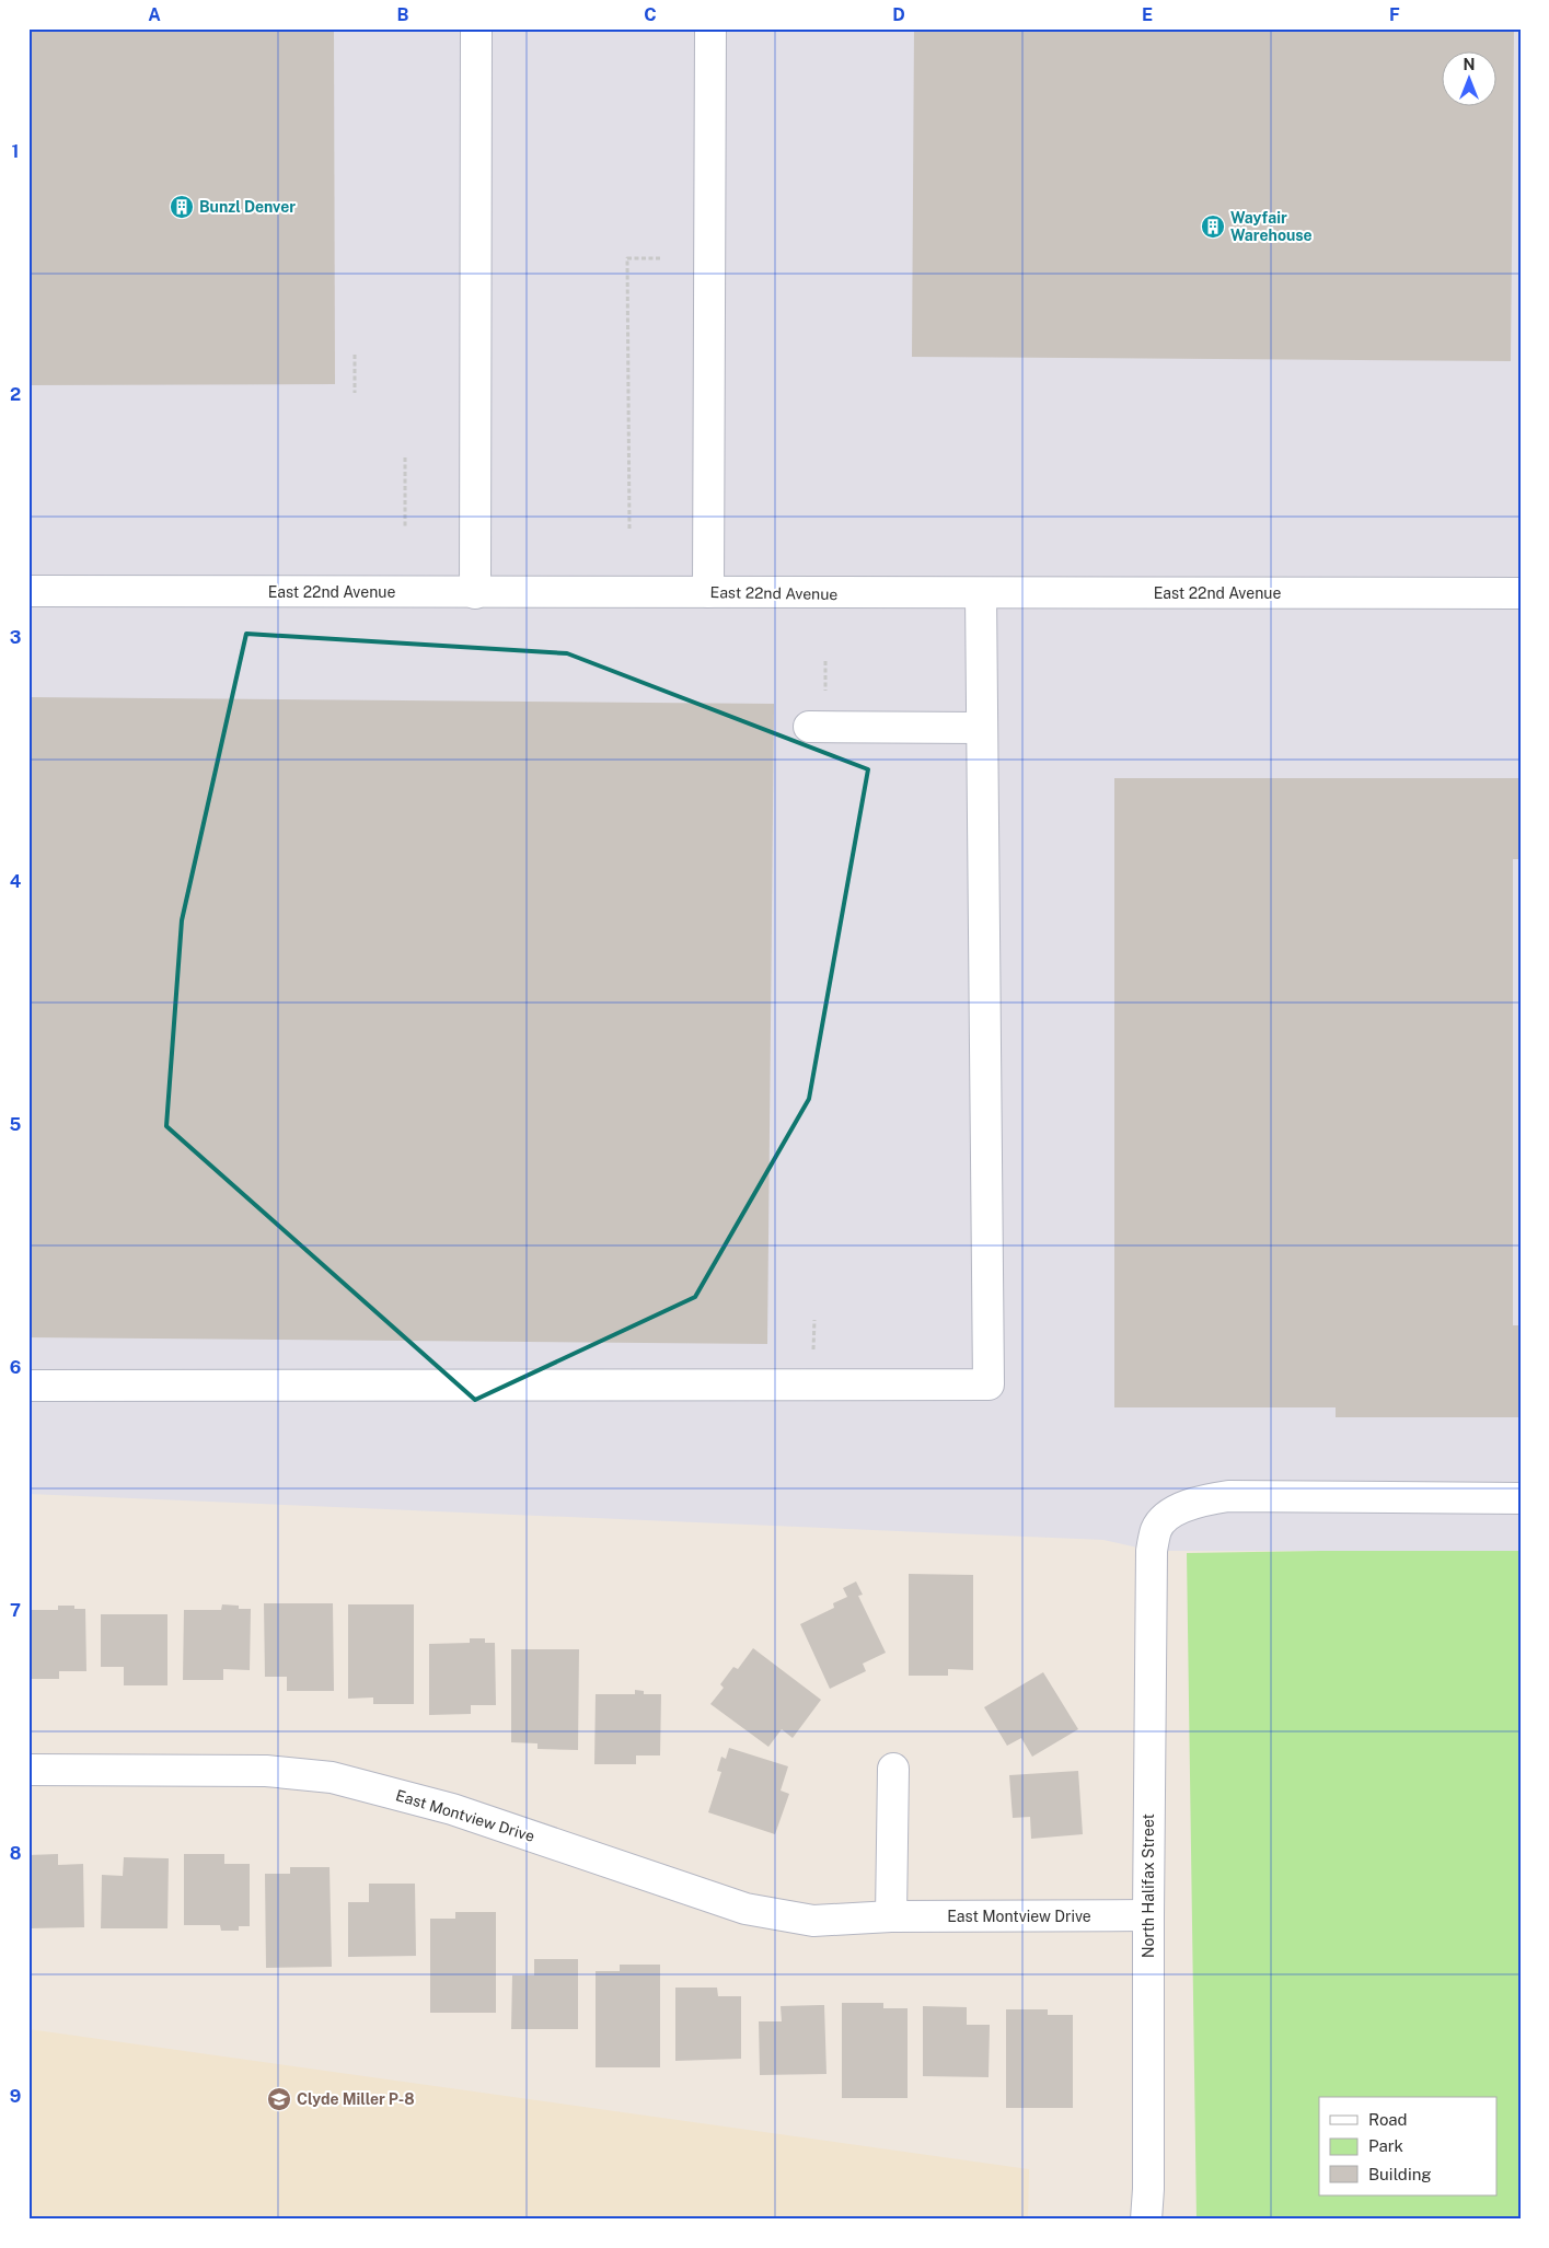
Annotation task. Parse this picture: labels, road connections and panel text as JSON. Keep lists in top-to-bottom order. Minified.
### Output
{"streets":{"street":["East 22nd Avenue","East Montview Drive","North Halifax Street"]},"crossings":[["East Montview Drive","North Halifax Street"]],"places":{"building":["Bunzl Denver","Wayfair Warehouse"],"school or university":["Clyde Miller P-8"]},"legend":["Road","Park","Building"],"north":"top","grid":{"columns":["A","B","C","D","E","F"],"rows":["1","2","3","4","5","6","7","8","9"]}}
